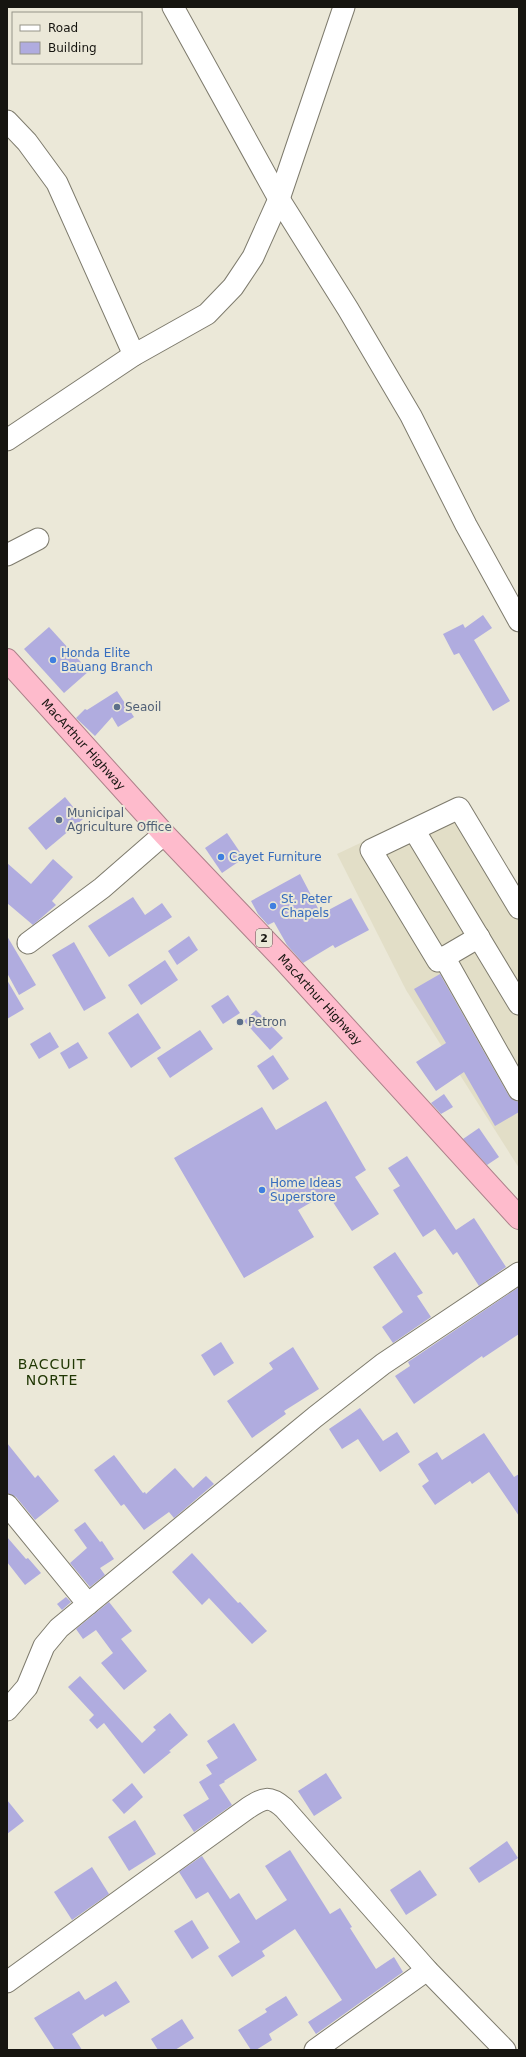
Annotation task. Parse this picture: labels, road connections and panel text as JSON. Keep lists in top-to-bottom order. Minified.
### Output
{"streets":{"highway":["MacArthur Highway","2"]},"districts":["BACCUIT NORTE"],"places":["Honda Elite Bauang Branch","Seaoil","Municipal Agriculture Office","Cayet Furniture","St. Peter Chapels","Petron","Home Ideas Superstore"],"legend":["Road","Building"]}
